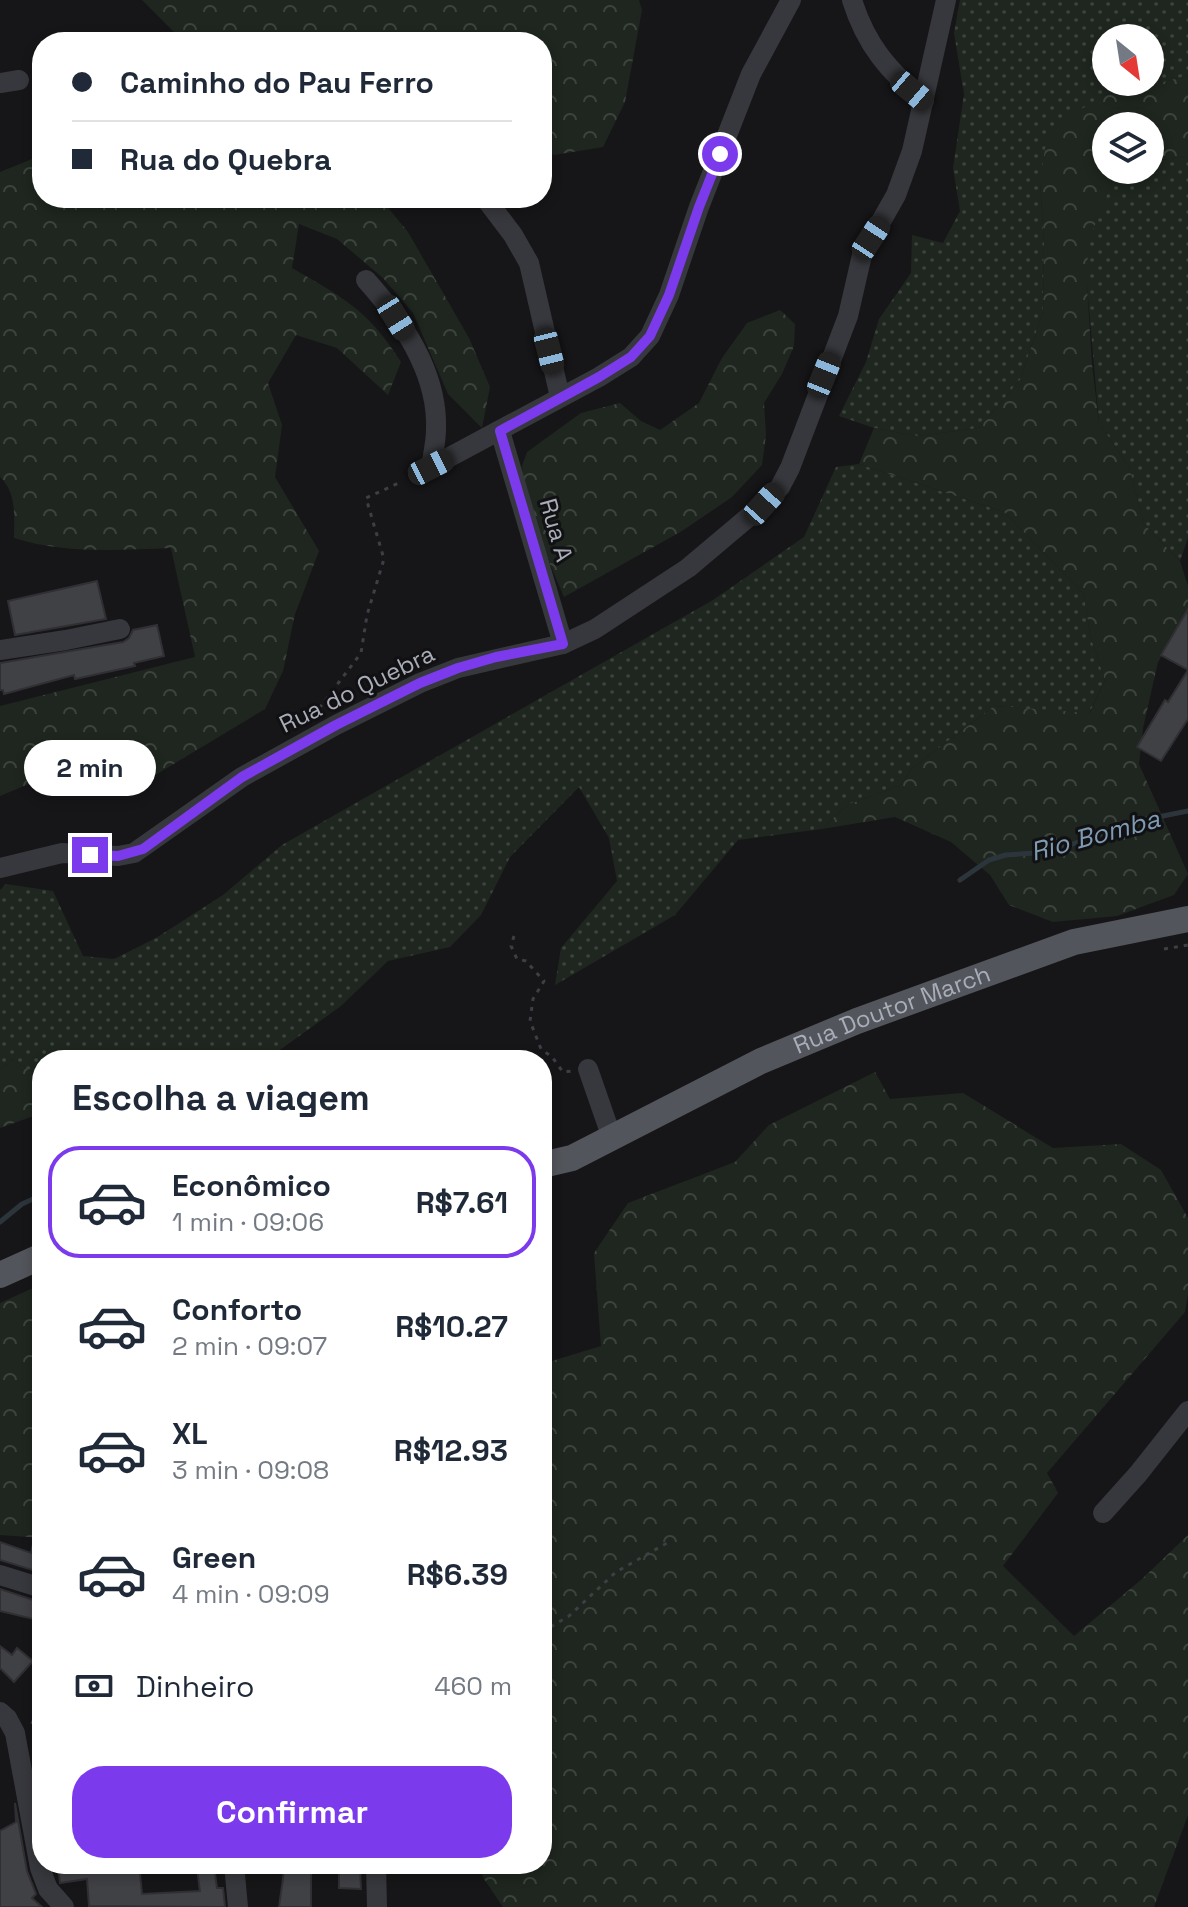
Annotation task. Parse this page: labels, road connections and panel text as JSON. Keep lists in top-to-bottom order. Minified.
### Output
{"streets":{"main road":["Rua Doutor March"],"street":["Rua A","Rua do Quebra"]},"crossings":[["Rua A","Rua do Quebra"]],"water":["Rio Bomba"],"north":"bottom right","page":{"banner":["Caminho do Pau Ferro","Rua do Quebra"],"bubble":"2 min","heading":"Escolha a viagem","list":[{"name":"Econômico","note":"1 min · 09:06","value":"R$7.61"},{"name":"Conforto","note":"2 min · 09:07","value":"R$10.27"},{"name":"XL","note":"3 min · 09:08","value":"R$12.93"},{"name":"Green","note":"4 min · 09:09","value":"R$6.39"}],"pay":["Dinheiro","460 m"],"buttons":"Confirmar"}}
